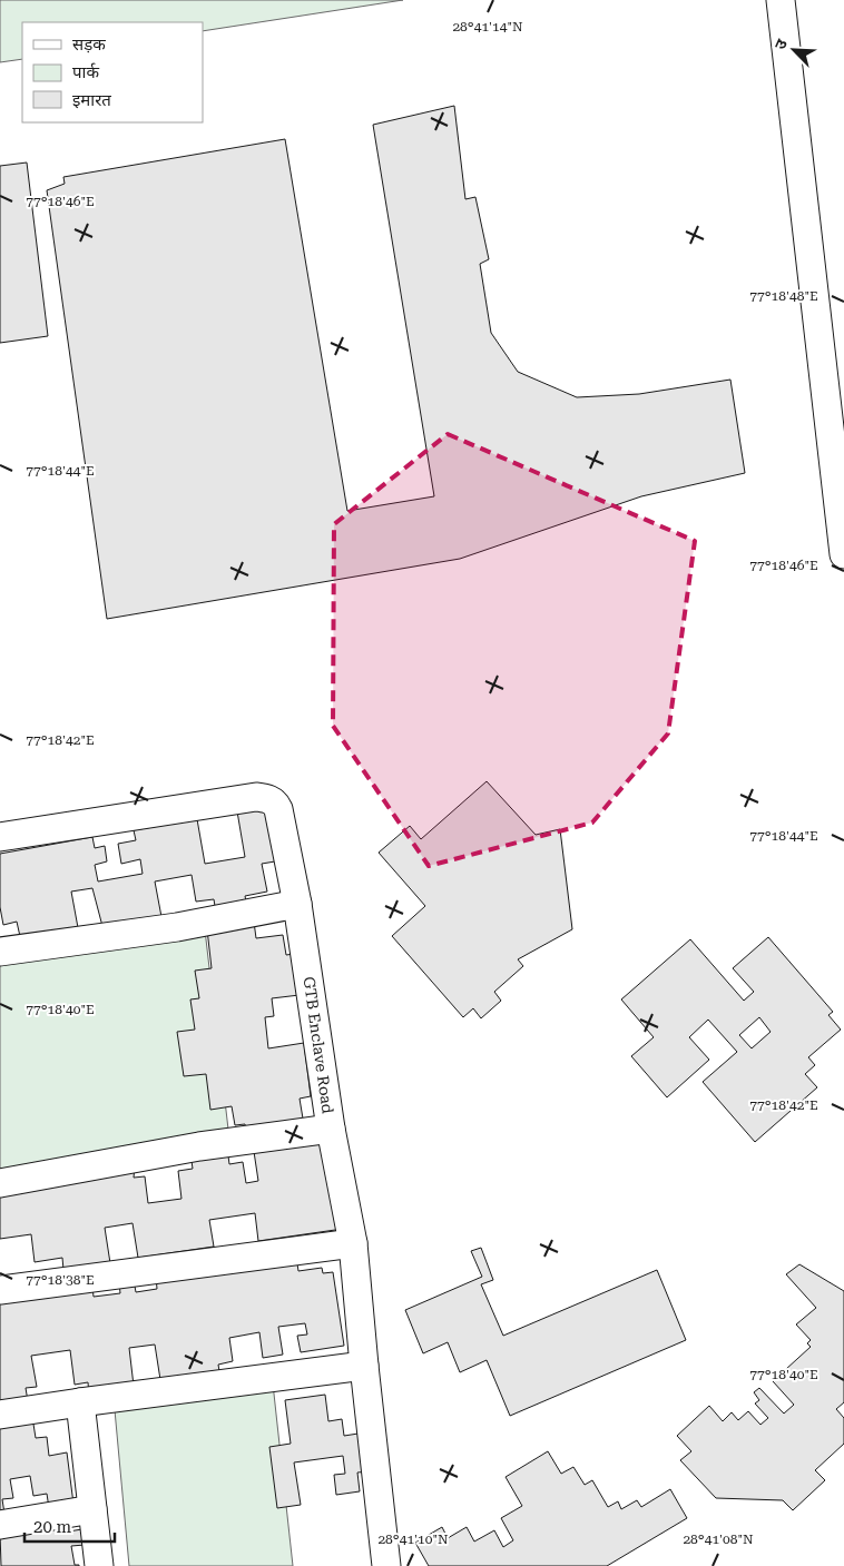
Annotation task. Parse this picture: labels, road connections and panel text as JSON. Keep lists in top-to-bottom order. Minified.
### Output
{"streets":{"street":["GTB Enclave Road"]},"legend":["सड़क","पार्क","इमारत"],"scale_bar":"20 m","north":"top left","coordinates":["28°41'14\"N","77°18'46\"E","77°18'48\"E","77°18'44\"E","77°18'42\"E","77°18'40\"E","77°18'38\"E","28°41'10\"N","28°41'08\"N"]}
